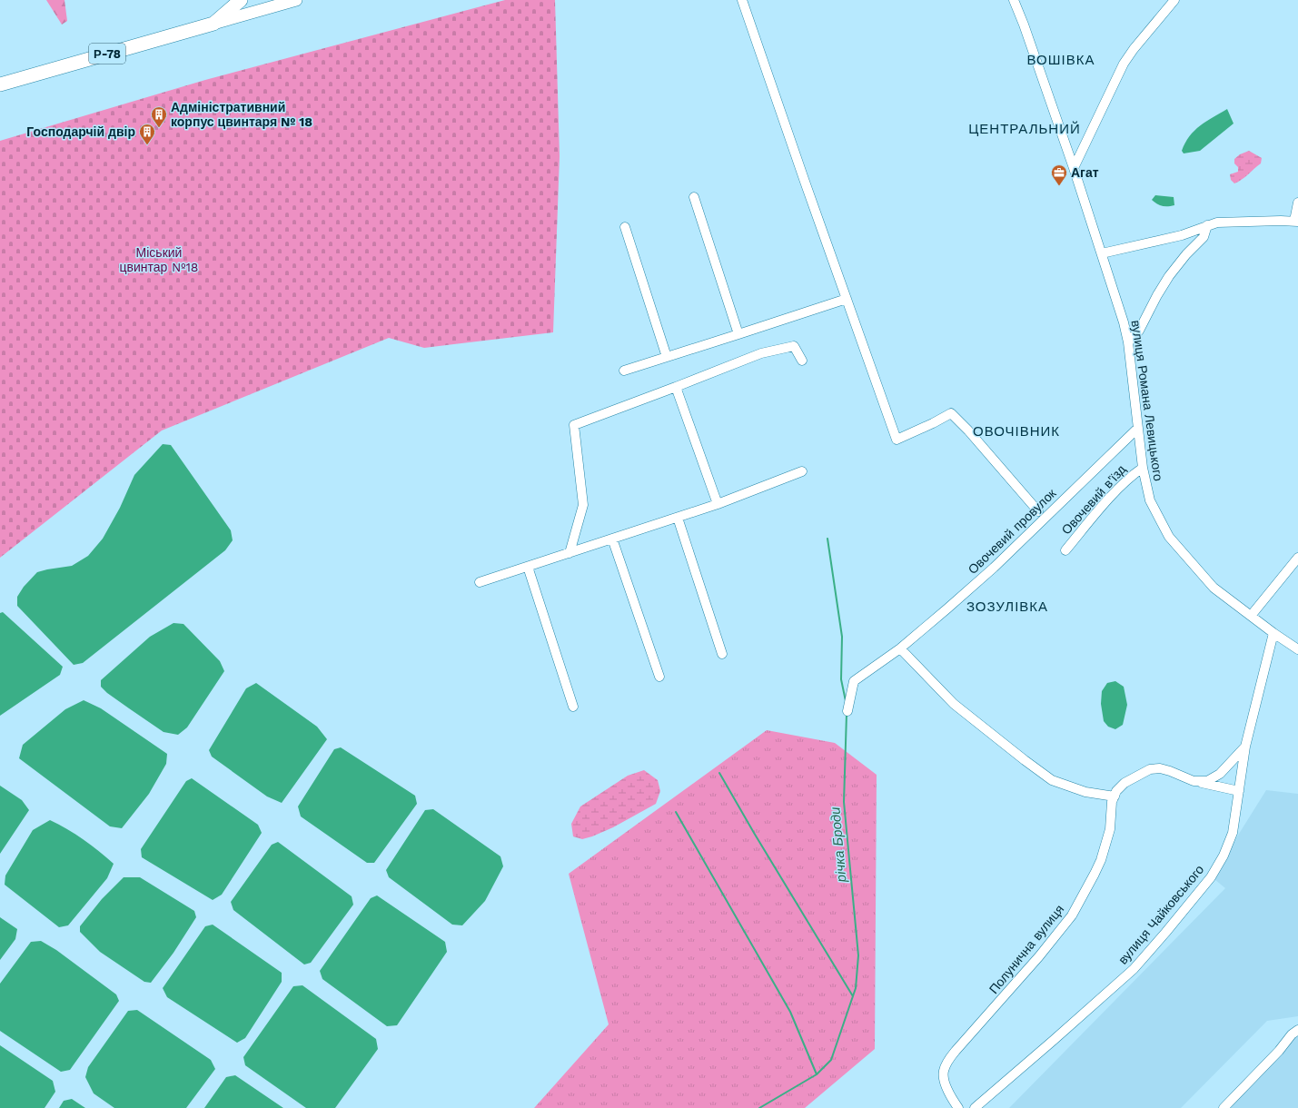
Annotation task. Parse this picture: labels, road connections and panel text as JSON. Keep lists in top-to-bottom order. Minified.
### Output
{"streets":{"highway":["Р-78"],"street":["вулиця Романа Левицького","Овочевий в'їзд","Овочевий провулок","вулиця Чайковського","Полунична вулиця"]},"crossings":[["вулиця Романа Левицького","Овочевий в'їзд"],["вулиця Романа Левицького","Овочевий провулок"],["вулиця Романа Левицького","вулиця Чайковського"]],"districts":["ВОШІВКА","ЦЕНТРАЛЬНИЙ","ОВОЧІВНИК","ЗОЗУЛІВКА"],"water":["річка Броди"],"parks":["Міський цвинтар №18"],"places":{"building":["Адміністративний корпус цвинтаря № 18","Господарчій двір"],"office":["Агат"]}}
